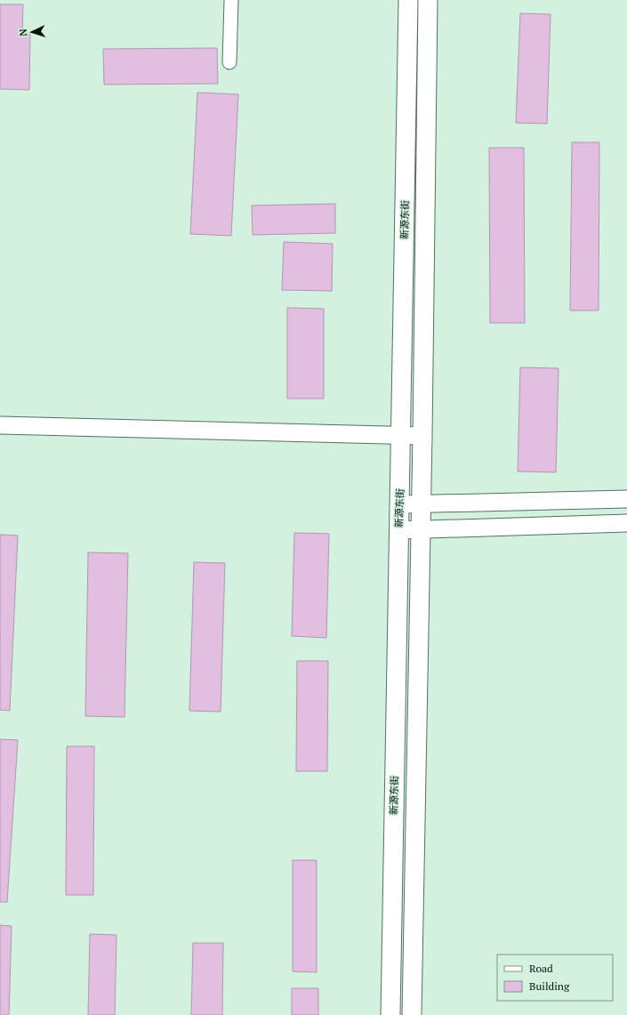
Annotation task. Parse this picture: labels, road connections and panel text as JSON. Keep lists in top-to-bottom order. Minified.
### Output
{"streets":{"main road":["新源东街"]},"legend":["Road","Building"],"north":"left"}
